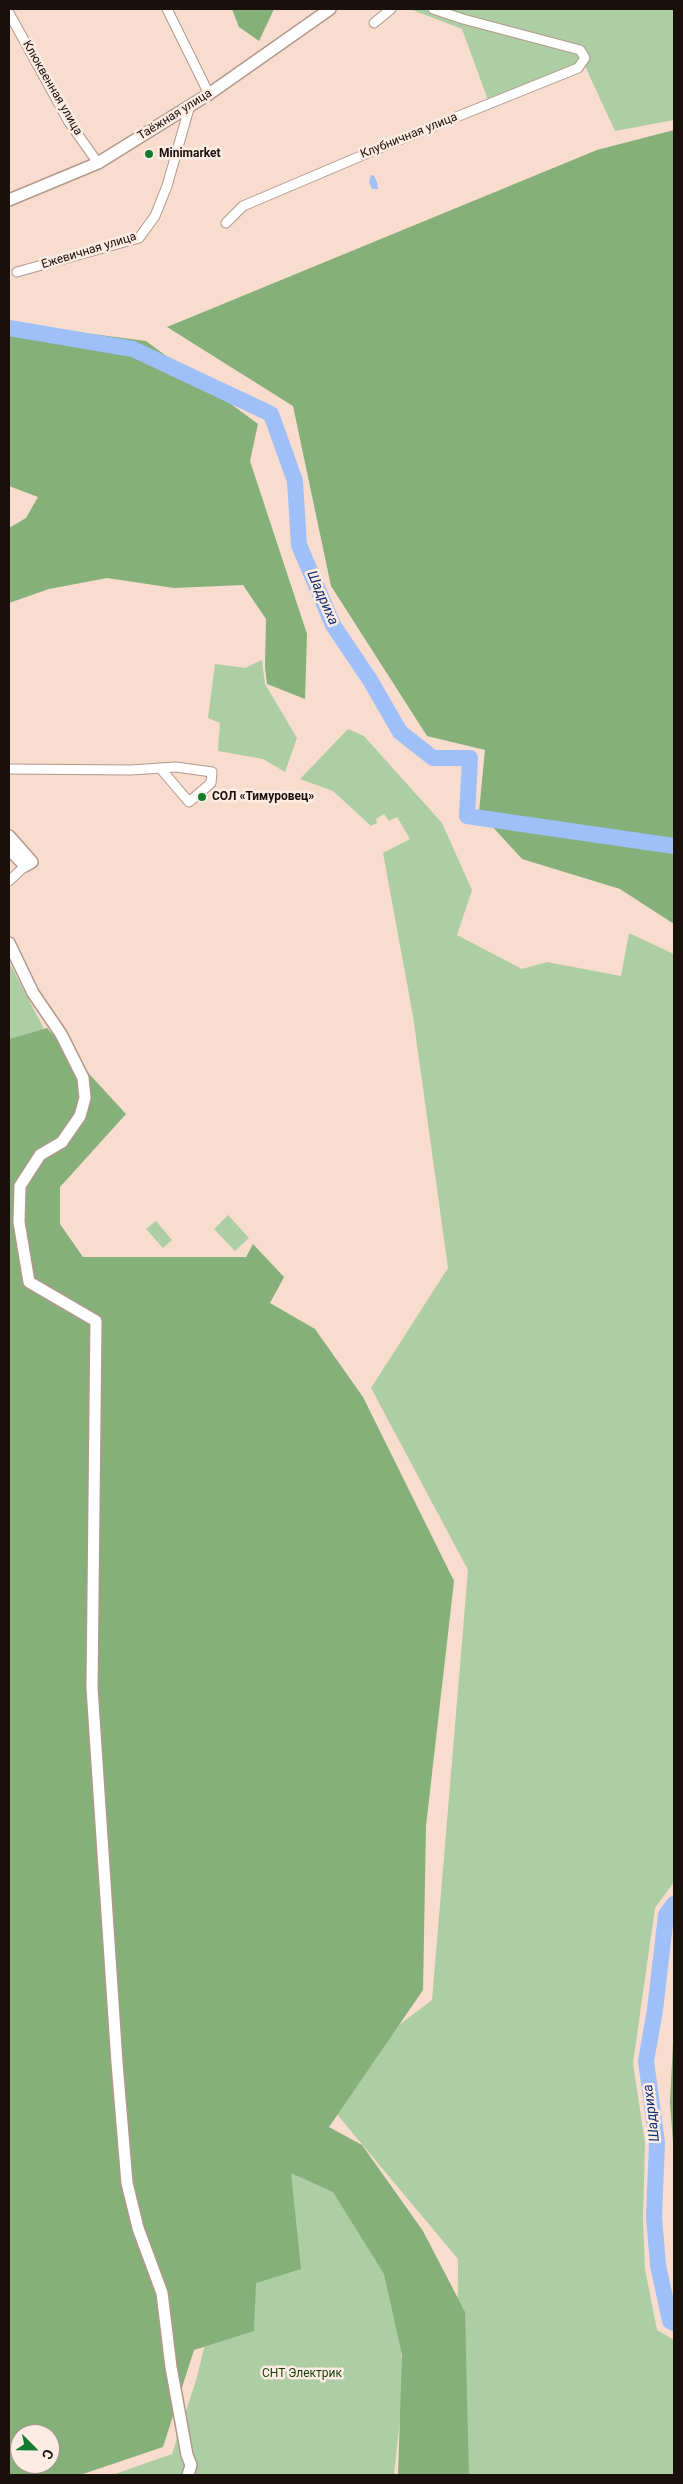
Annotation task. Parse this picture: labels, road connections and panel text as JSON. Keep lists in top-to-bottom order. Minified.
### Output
{"streets":{"street":["Клюквенная улица","Таёжная улица","Клубничная улица","Ежевичная улица"]},"crossings":[["Клюквенная улица","Таёжная улица"],["Таёжная улица","Ежевичная улица"]],"water":["Шадриха"],"parks":["СНТ Электрик"],"places":["Minimarket","СОЛ «Тимуровец»"],"north":"bottom right"}
